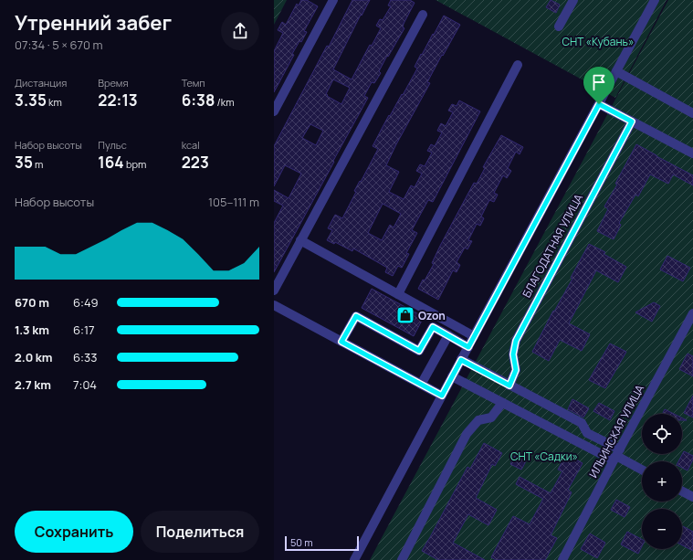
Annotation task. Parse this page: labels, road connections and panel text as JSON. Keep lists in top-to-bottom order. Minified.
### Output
{"streets":{"street":["БЛАГОДАТНАЯ УЛИЦА","ИЛЬИНСКАЯ УЛИЦА"]},"parks":["СНТ «Кубань»","СНТ «Садки»"],"places":{"shop":["Ozon"]},"scale_bar":"50 m","page":{"heading":["Утренний забег","07:34 · 5 × 670 m"],"stats":[["Дистанция","3.35 km"],["Время","22:13"],["Темп","6:38 /km"],["Набор высоты","35 m"],["Пульс","164 bpm"],["kcal","223"]],"chart":["Набор высоты","105–111 m"],"list":[{"name":"670 m","note":"6:49"},{"name":"1.3 km","note":"6:17"},{"name":"2.0 km","note":"6:33"},{"name":"2.7 km","note":"7:04"}],"map_buttons":["+","−"],"buttons":["Сохранить","Поделиться"],"scale":"50 m"}}
